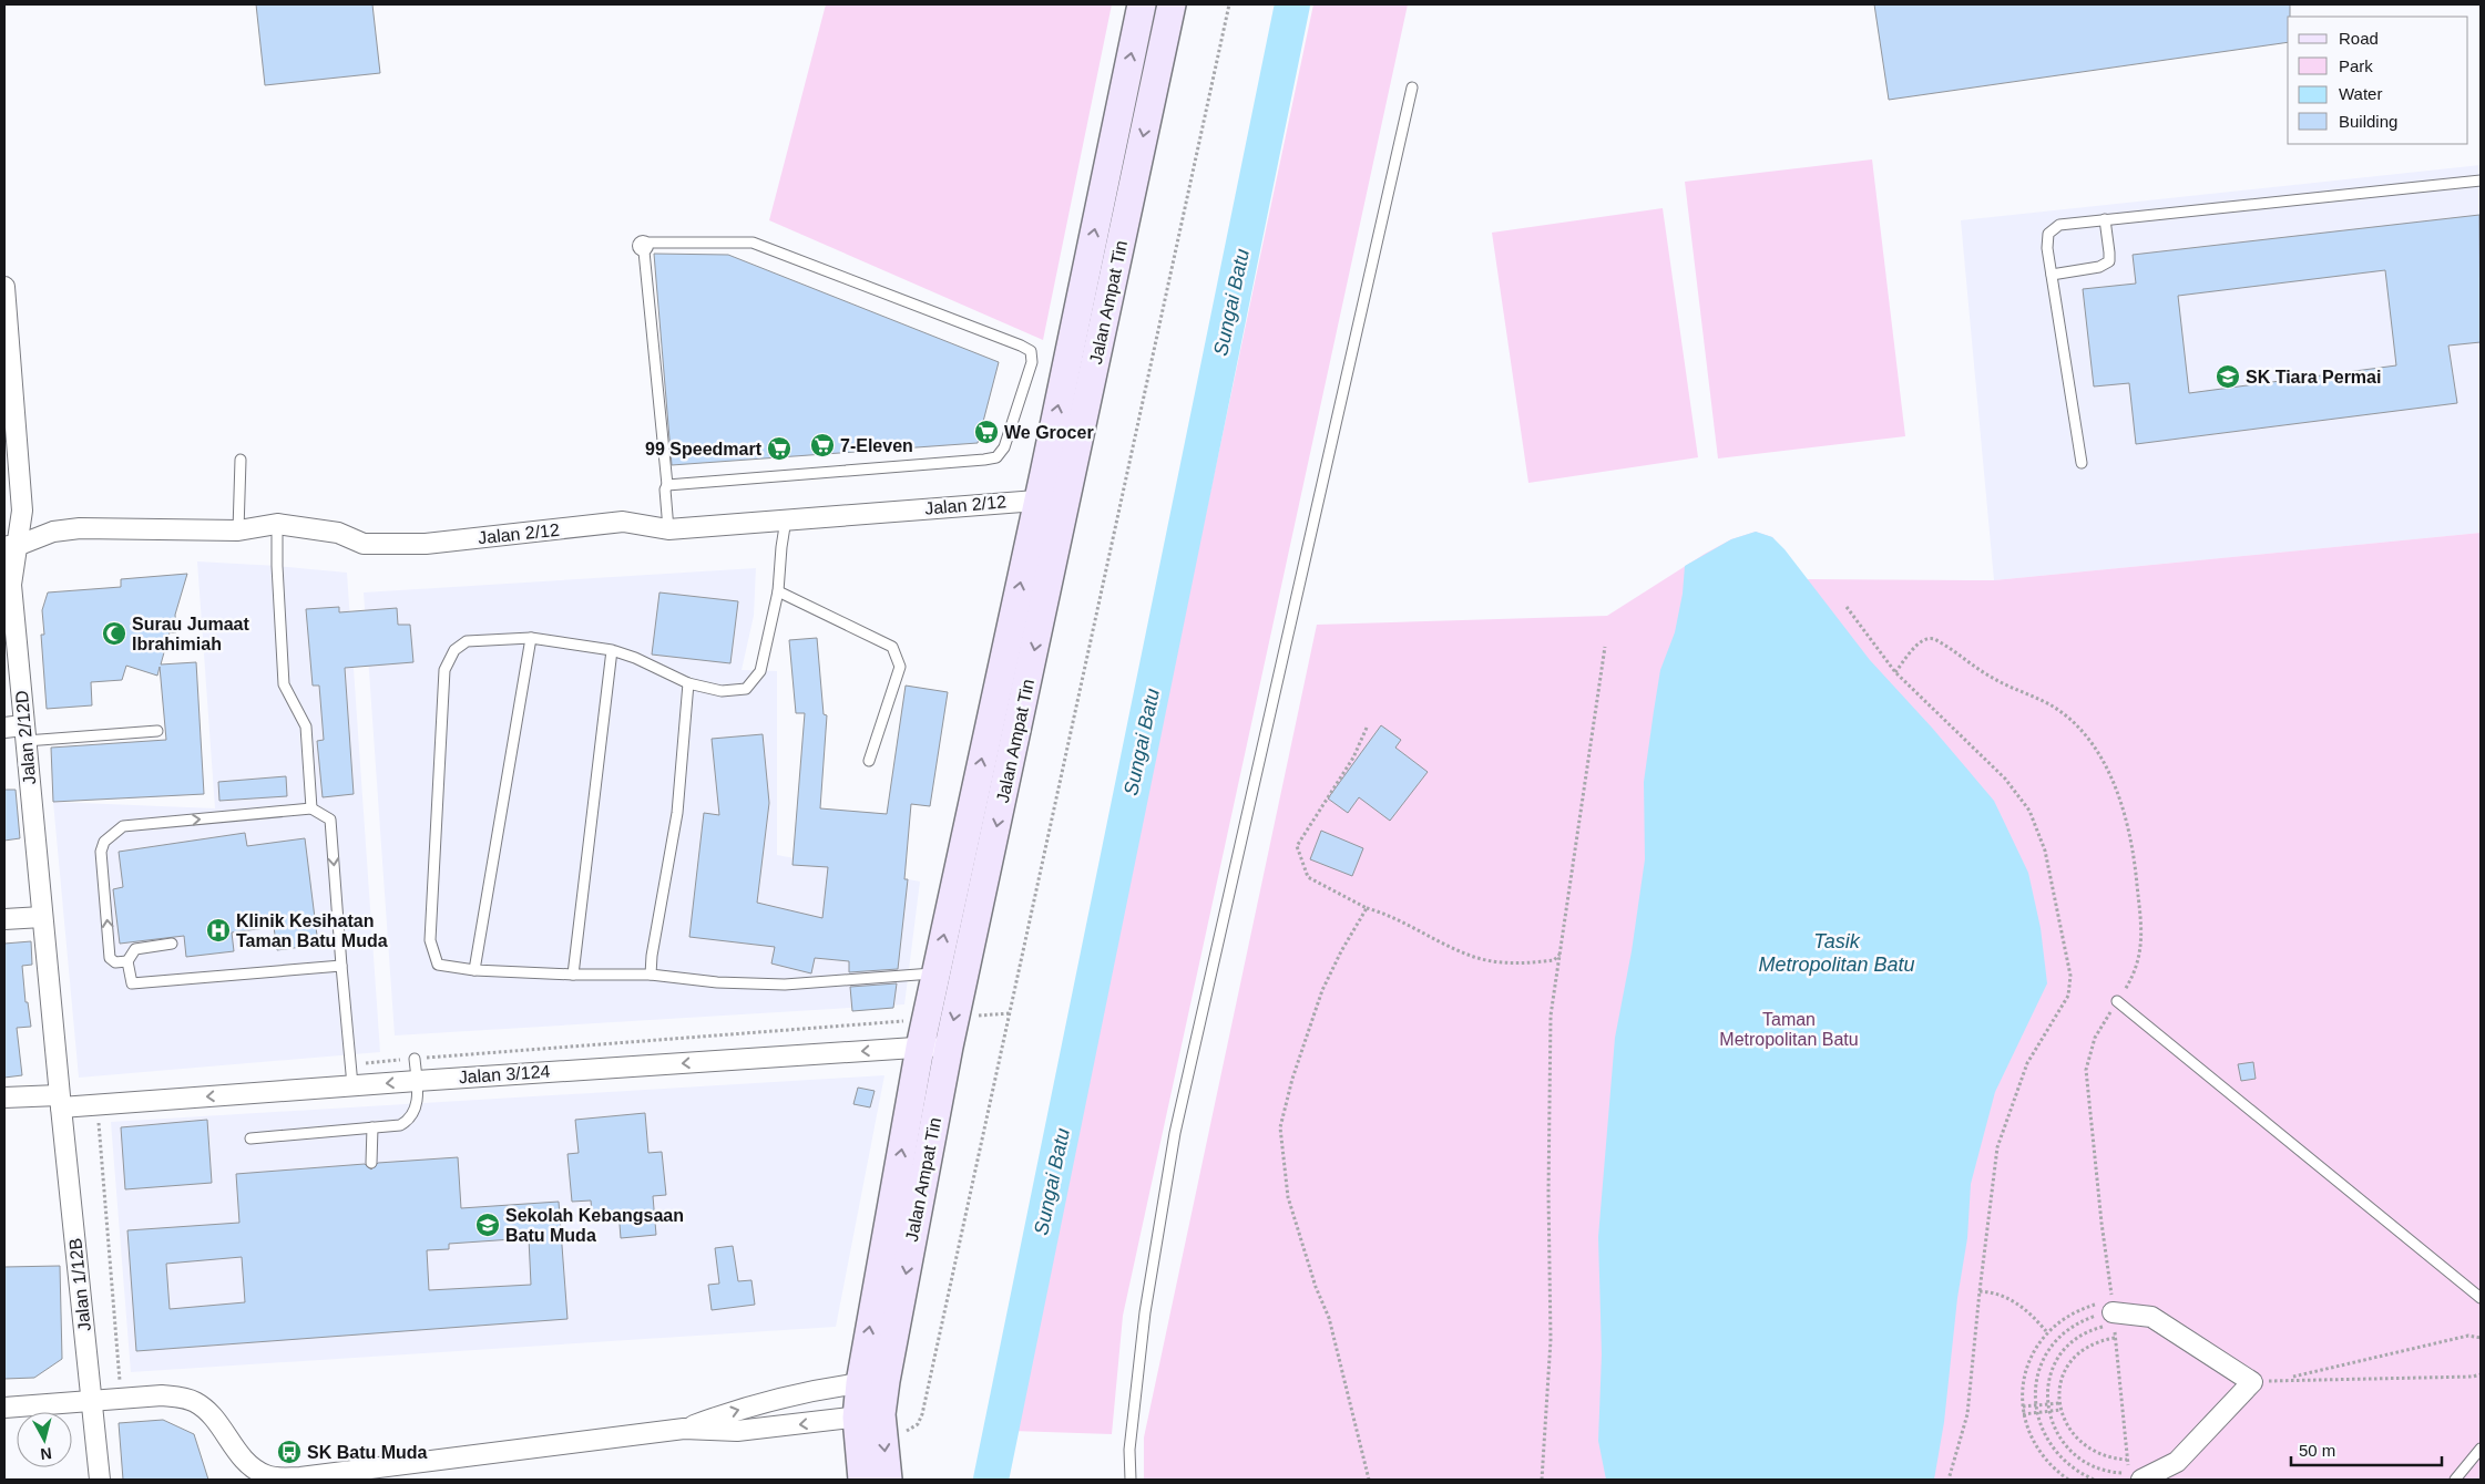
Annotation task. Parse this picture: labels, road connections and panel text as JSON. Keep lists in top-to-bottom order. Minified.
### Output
{"streets":{"street":["Jalan Ampat Tin","Jalan 2/12","Jalan 2/12D","Jalan 3/124","Jalan 1/12B"]},"crossings":[["Jalan Ampat Tin","Jalan 2/12"],["Jalan Ampat Tin","Jalan 3/124"],["Jalan 2/12","Jalan 2/12D"],["Jalan 2/12D","Jalan 3/124"],["Jalan 2/12D","Jalan 1/12B"],["Jalan 3/124","Jalan 1/12B"]],"one_way":["Jalan 3/124"],"water":["Sungai Batu","Tasik Metropolitan Batu"],"parks":["Taman Metropolitan Batu"],"places":{"school or university":["SK Tiara Permai","Sekolah Kebangsaan Batu Muda"],"supermarket":["We Grocer","7-Eleven","99 Speedmart"],"mosque":["Surau Jumaat Ibrahimiah"],"hospital":["Klinik Kesihatan Taman Batu Muda"],"bus stop":["SK Batu Muda"]},"legend":["Road","Park","Water","Building"],"scale_bar":"50 m","north":"bottom"}
